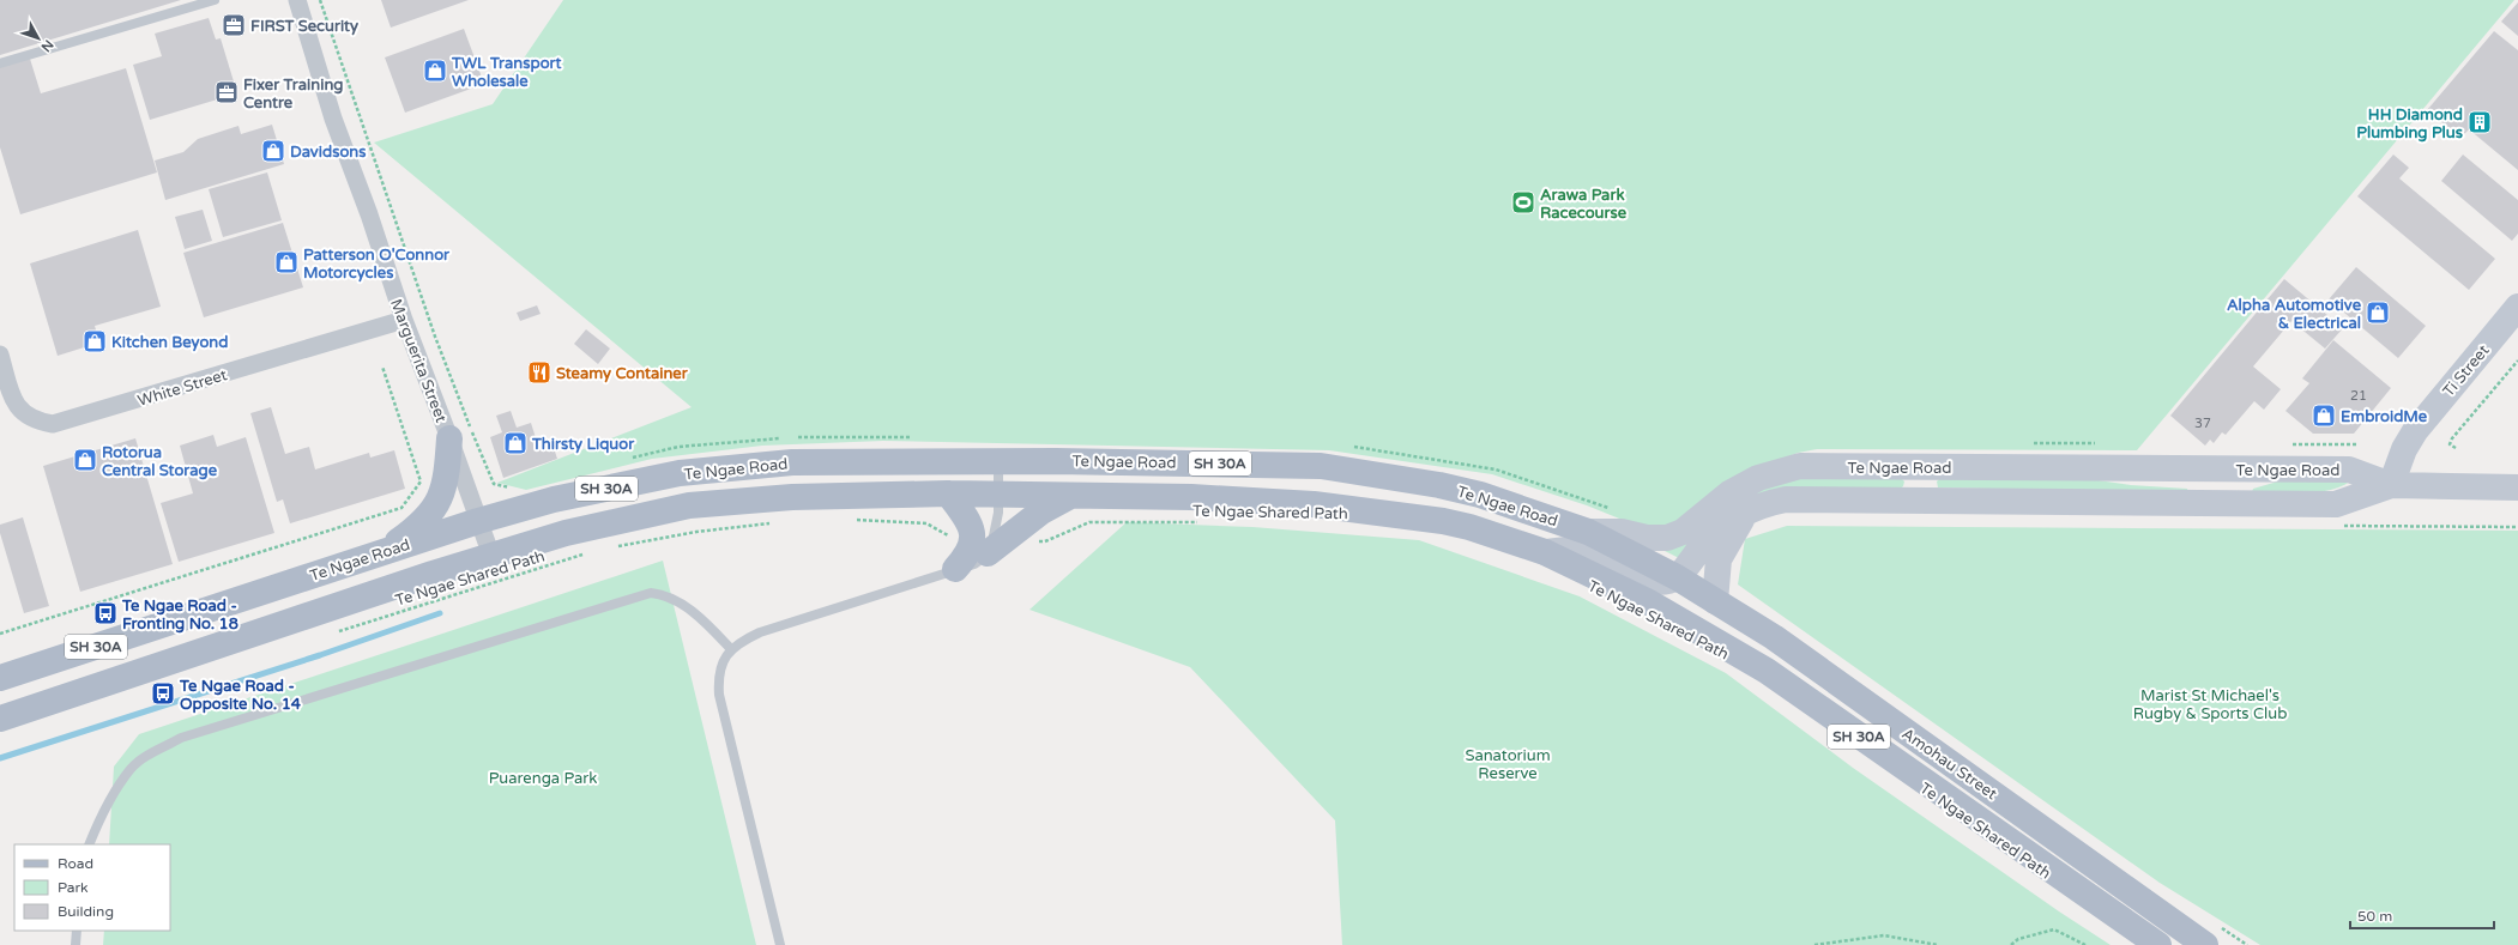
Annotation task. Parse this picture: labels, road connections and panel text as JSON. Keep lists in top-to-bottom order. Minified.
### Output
{"streets":{"main road":["Te Ngae Road","SH 30A","Amohau Street"],"street":["Marguerita Street","Ti Street","White Street"],"path":["Te Ngae Shared Path"]},"crossings":[["Marguerita Street","White Street"],["Marguerita Street","Te Ngae Road"],["Ti Street","Te Ngae Road"],["Te Ngae Road","Amohau Street"]],"parks":["Marist St Michael's Rugby & Sports Club","Sanatorium Reserve","Puarenga Park"],"places":{"office":["FIRST Security","Fixer Training Centre"],"shop":["TWL Transport Wholesale","Davidsons","Patterson O'Connor Motorcycles","Alpha Automotive & Electrical","Kitchen Beyond","EmbroidMe","Thirsty Liquor","Rotorua Central Storage"],"building":["HH Diamond Plumbing Plus"],"sports":["Arawa Park Racecourse"],"restaurant":["Steamy Container"],"bus stop":["Te Ngae Road - Fronting No. 18","Te Ngae Road - Opposite No. 14"]},"house_numbers":["21","37"],"legend":["Road","Park","Building"],"scale_bar":"50 m","north":"bottom right"}
